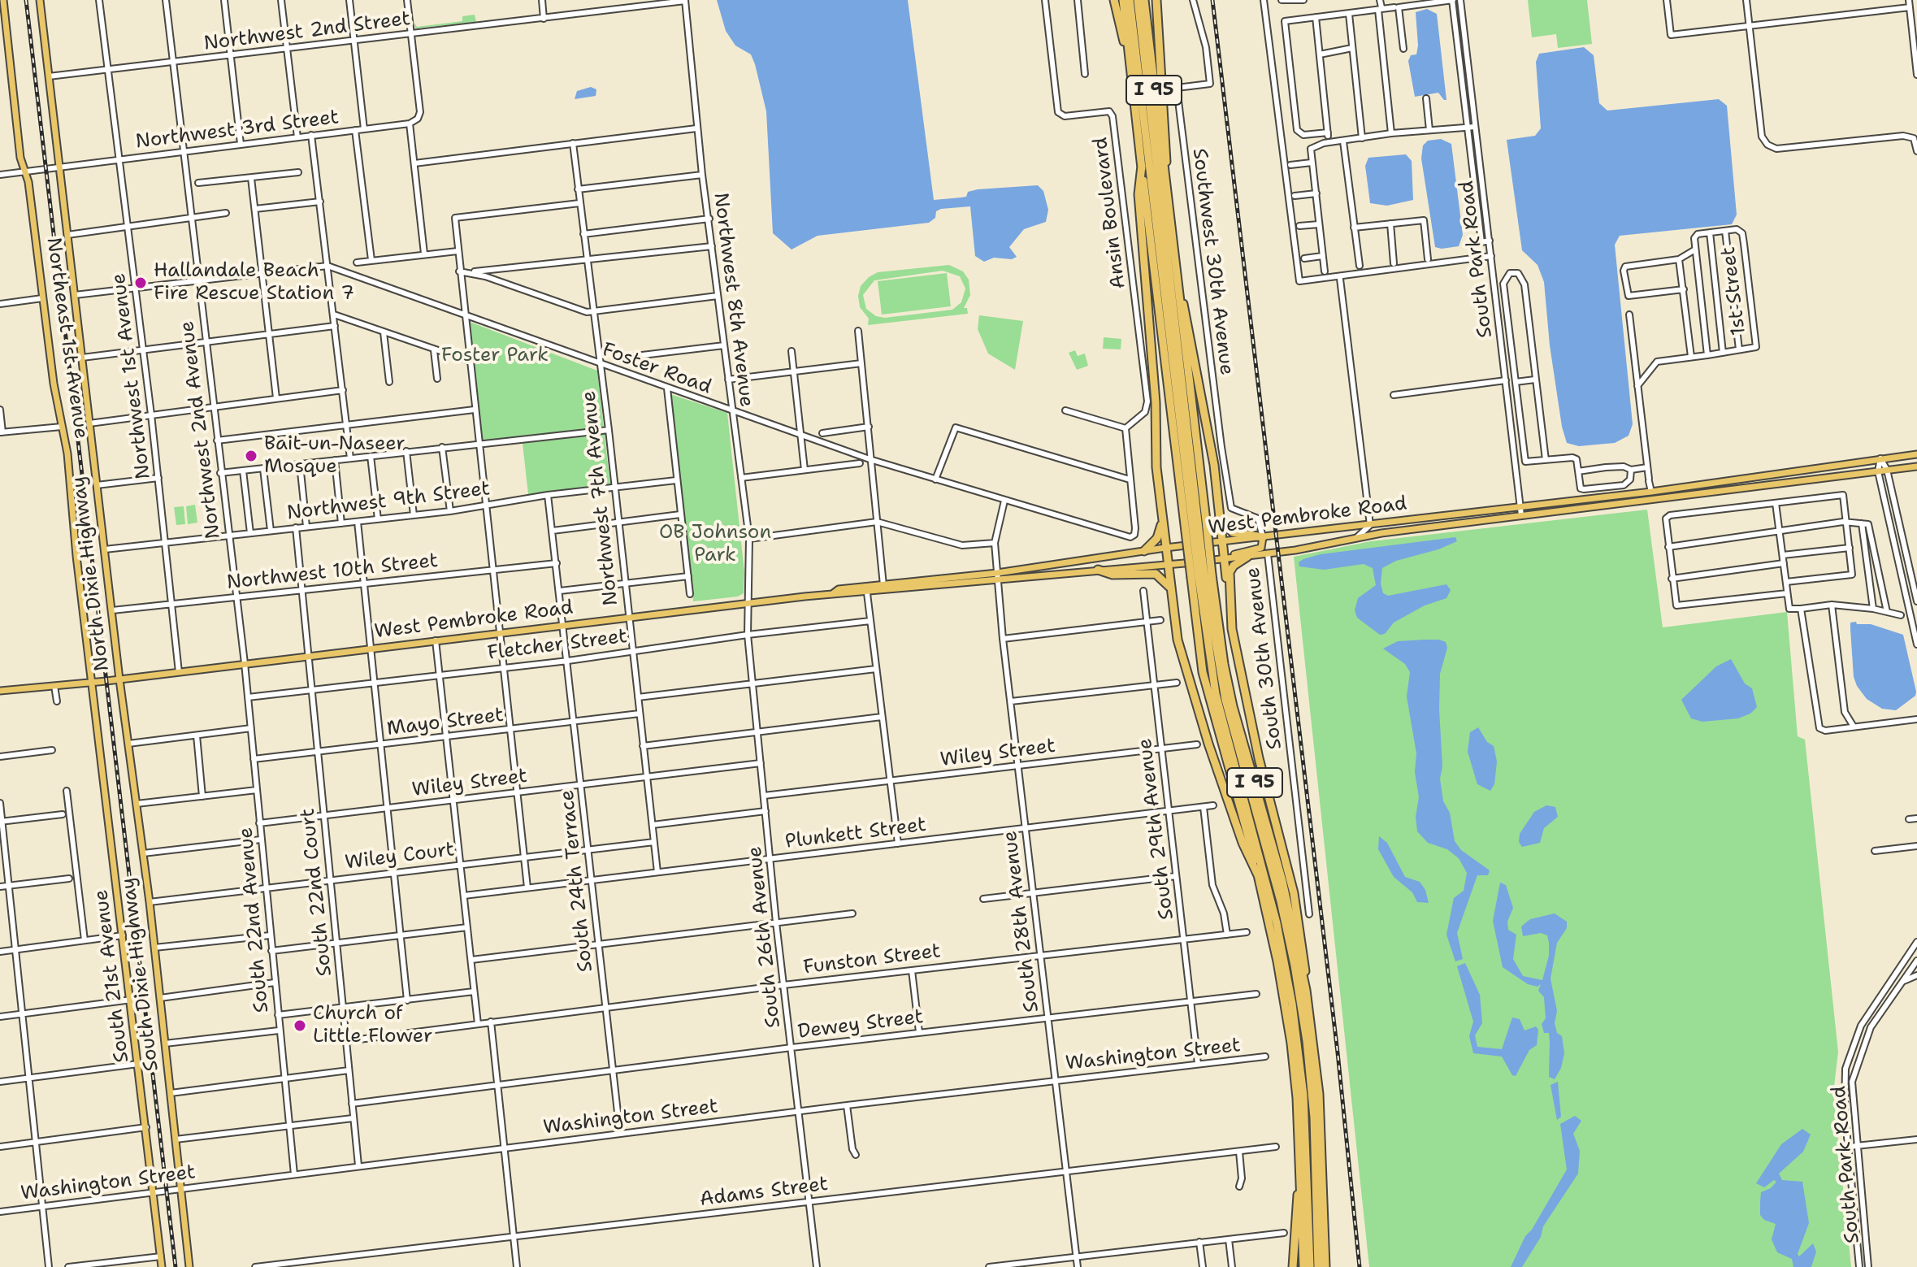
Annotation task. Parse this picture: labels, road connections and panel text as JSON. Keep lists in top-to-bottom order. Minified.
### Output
{"streets":{"highway":["I 95"],"main road":["Northeast 1st Avenue","West Pembroke Road","North Dixie Highway","South Dixie Highway","South 21st Avenue"],"street":["Northwest 2nd Street","Northwest 3rd Street","Ansin Boulevard","South Park Road","Southwest 30th Avenue","1st Street","Northwest 8th Avenue","Foster Road","Northwest 1st Avenue","Northwest 2nd Avenue","Northwest 7th Avenue","Northwest 9th Street","Northwest 10th Street","Fletcher Street","South 30th Avenue","Mayo Street","Wiley Street","South 29th Avenue","Plunkett Street","Wiley Court","South 24th Terrace","South 22nd Court","South 22nd Avenue","South 28th Avenue","South 26th Avenue","Funston Street","Dewey Street","Washington Street","Adams Street"]},"crossings":[["Northwest 2nd Street","Northwest 3rd Street"],["Northwest 2nd Street","Northwest 8th Avenue"],["Northwest 2nd Street","Northwest 1st Avenue"],["Northwest 2nd Street","Northwest 2nd Avenue"],["Northwest 2nd Street","North Dixie Highway"],["Northwest 3rd Street","Northeast 1st Avenue"],["Northwest 3rd Street","Northwest 1st Avenue"],["Northwest 3rd Street","Northwest 2nd Avenue"],["Northwest 3rd Street","North Dixie Highway"],["South Park Road","West Pembroke Road"],["Southwest 30th Avenue","West Pembroke Road"],["Northwest 8th Avenue","Foster Road"],["Northwest 8th Avenue","West Pembroke Road"],["Northwest 8th Avenue","South 26th Avenue"],["Northeast 1st Avenue","West Pembroke Road"],["Northeast 1st Avenue","South 21st Avenue"],["Foster Road","Northwest 7th Avenue"],["Foster Road","South 28th Avenue"],["Northwest 1st Avenue","Northwest 9th Street"],["Northwest 1st Avenue","West Pembroke Road"],["Northwest 1st Avenue","Northwest 10th Street"],["Northwest 2nd Avenue","Northwest 9th Street"],["Northwest 2nd Avenue","West Pembroke Road"],["Northwest 2nd Avenue","Northwest 10th Street"],["Northwest 2nd Avenue","South 22nd Avenue"],["Northwest 7th Avenue","Northwest 9th Street"],["Northwest 7th Avenue","West Pembroke Road"],["Northwest 7th Avenue","Fletcher Street"],["Northwest 7th Avenue","Mayo Street"],["Northwest 7th Avenue","Wiley Street"],["Northwest 7th Avenue","Plunkett Street"],["Northwest 7th Avenue","Wiley Court"],["Northwest 9th Street","North Dixie Highway"],["Northwest 9th Street","South 24th Terrace"],["Northwest 9th Street","South 22nd Court"],["West Pembroke Road","North Dixie Highway"],["West Pembroke Road","South 30th Avenue"],["West Pembroke Road","South 24th Terrace"],["West Pembroke Road","South 22nd Court"],["West Pembroke Road","South 22nd Avenue"],["West Pembroke Road","South 28th Avenue"],["West Pembroke Road","South 26th Avenue"],["West Pembroke Road","South Dixie Highway"],["West Pembroke Road","South 21st Avenue"],["Northwest 10th Street","North Dixie Highway"],["Northwest 10th Street","South 24th Terrace"],["Northwest 10th Street","South 22nd Court"],["North Dixie Highway","South Dixie Highway"],["Fletcher Street","South 24th Terrace"],["Fletcher Street","South 22nd Court"],["Fletcher Street","South 22nd Avenue"],["Fletcher Street","South 26th Avenue"],["Mayo Street","South 24th Terrace"],["Mayo Street","South 22nd Court"],["Mayo Street","South 22nd Avenue"],["Wiley Street","South 29th Avenue"],["Wiley Street","South 24th Terrace"],["Wiley Street","South 22nd Court"],["Wiley Street","South 22nd Avenue"],["Wiley Street","South 28th Avenue"],["Wiley Street","South 26th Avenue"],["South 29th Avenue","Plunkett Street"],["South 29th Avenue","Funston Street"],["South 29th Avenue","Dewey Street"],["South 29th Avenue","Washington Street"],["Plunkett Street","South 24th Terrace"],["Plunkett Street","South 28th Avenue"],["Plunkett Street","South 26th Avenue"],["Wiley Court","South 24th Terrace"],["Wiley Court","South 22nd Court"],["Wiley Court","South 22nd Avenue"],["Wiley Court","South Dixie Highway"],["South 24th Terrace","Funston Street"],["South 24th Terrace","Dewey Street"],["South 24th Terrace","Washington Street"],["South 22nd Court","Funston Street"],["South 22nd Court","Dewey Street"],["South 22nd Court","Washington Street"],["South 22nd Avenue","Washington Street"],["South 28th Avenue","Funston Street"],["South 28th Avenue","Dewey Street"],["South 28th Avenue","Washington Street"],["South 28th Avenue","Adams Street"],["South 26th Avenue","Funston Street"],["South 26th Avenue","Dewey Street"],["South 26th Avenue","Washington Street"],["South 26th Avenue","Adams Street"],["South Dixie Highway","Washington Street"],["South 21st Avenue","Washington Street"]],"parks":["Foster Park","OB Johnson Park"],"places":["Hallandale Beach Fire Rescue Station 7","Bait-un-Naseer Mosque","Church of Little Flower"]}
